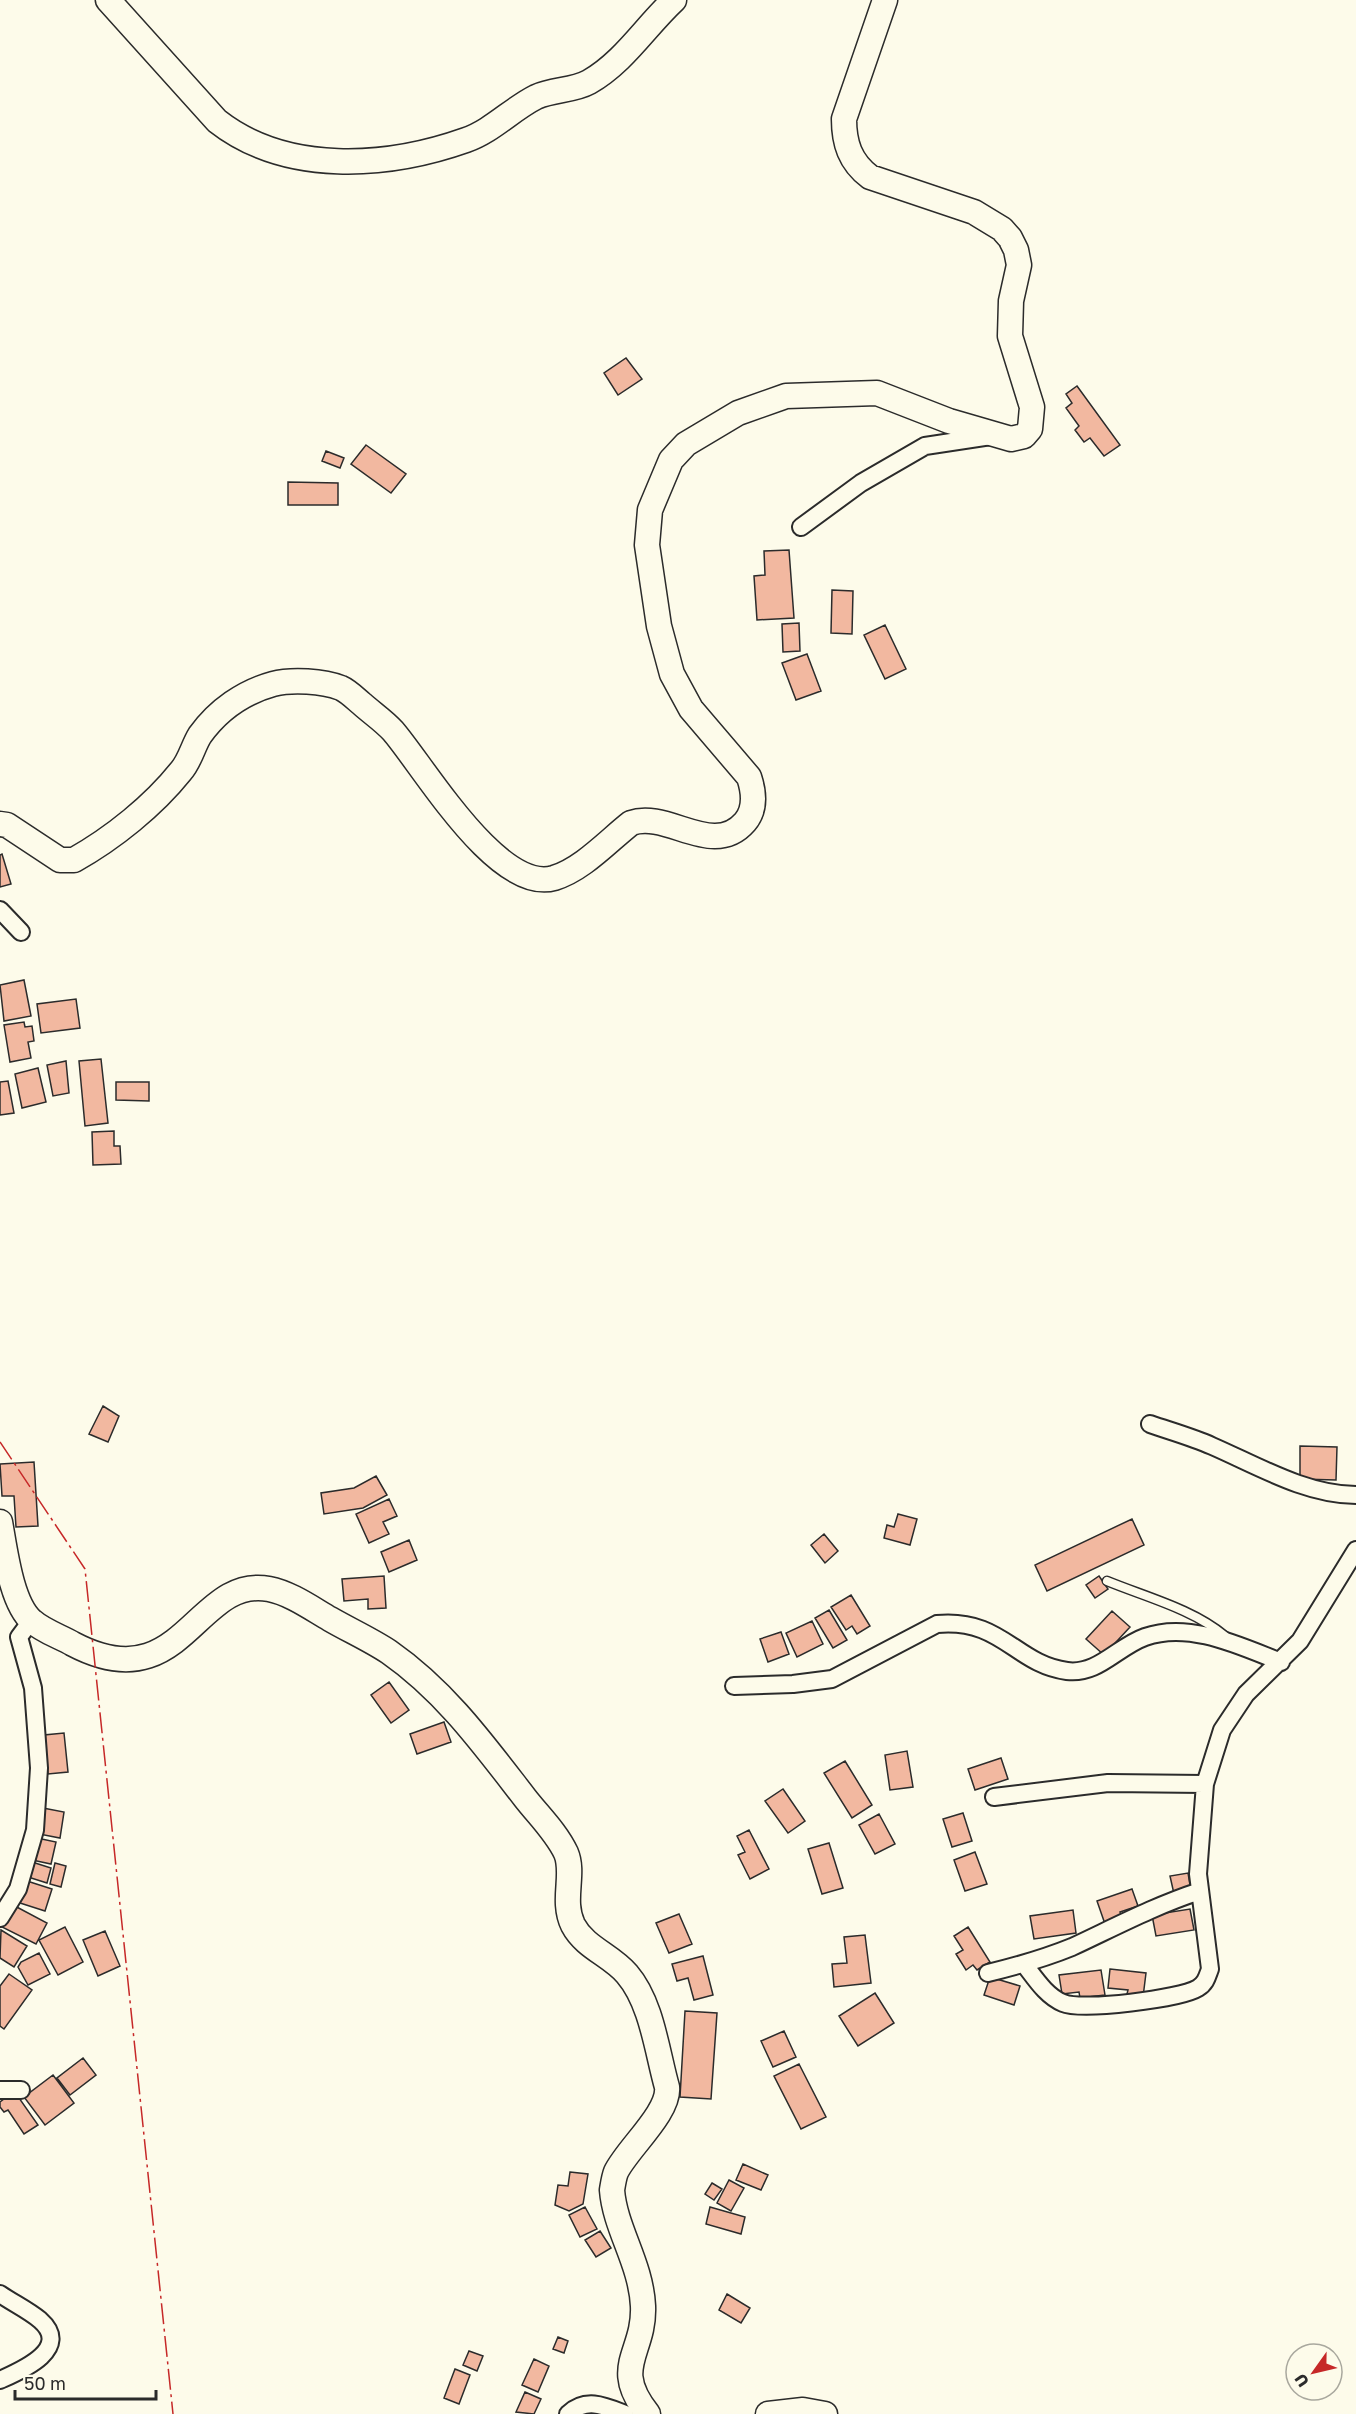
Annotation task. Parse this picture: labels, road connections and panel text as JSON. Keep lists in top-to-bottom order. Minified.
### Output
{"scale_bar":"50 m","north":"bottom left"}
